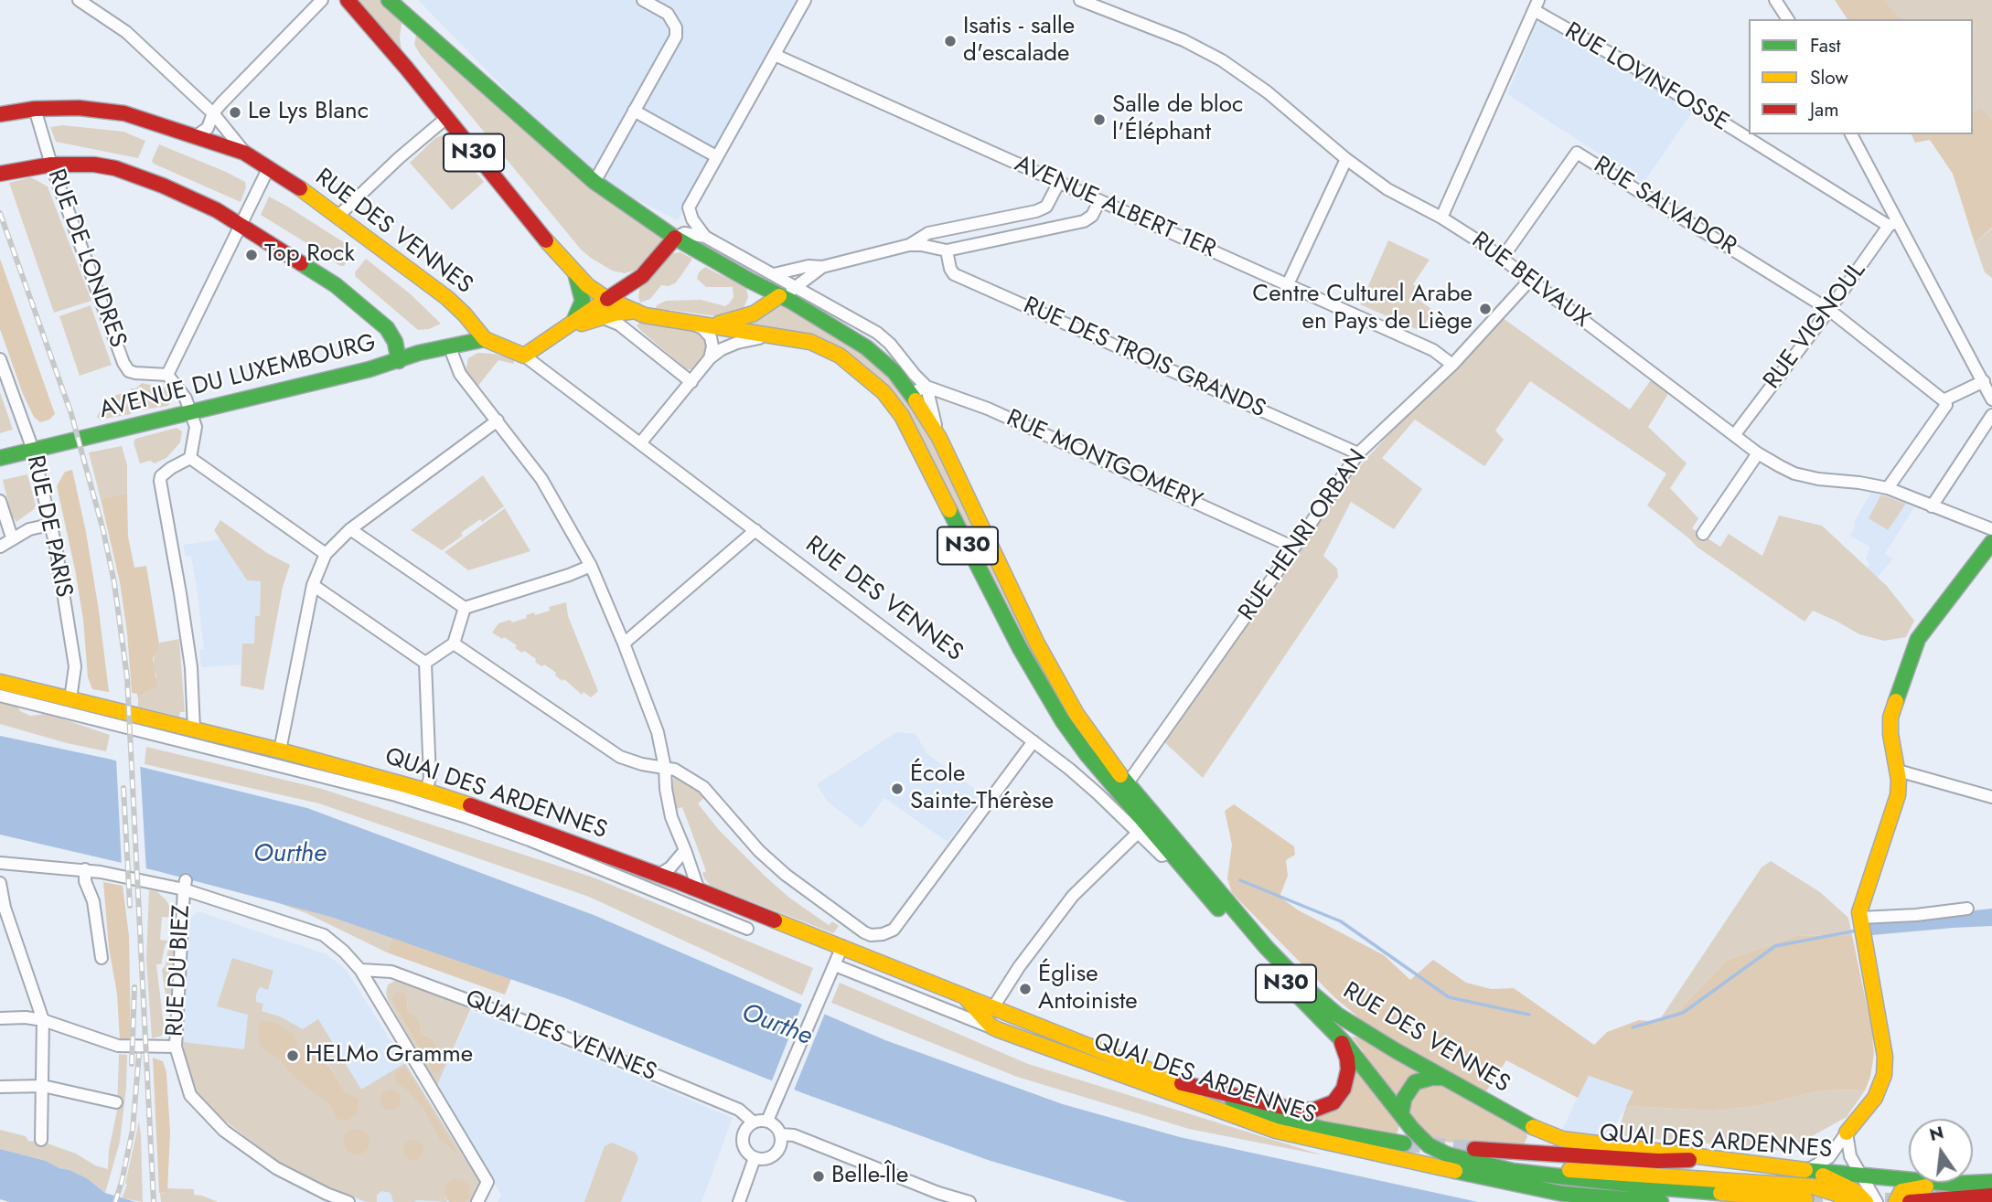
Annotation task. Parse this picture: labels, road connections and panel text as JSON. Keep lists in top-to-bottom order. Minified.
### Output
{"streets":{"main road":["N30","RUE DES VENNES","AVENUE DU LUXEMBOURG","QUAI DES ARDENNES"],"street":["RUE LOVINFOSSE","RUE SALVADOR","AVENUE ALBERT 1ER","RUE DE LONDRES","RUE BELVAUX","RUE VIGNOUL","RUE DES TROIS GRANDS","RUE MONTGOMERY","RUE DE PARIS","RUE HENRI ORBAN","RUE DU BIEZ","QUAI DES VENNES"]},"crossings":[["RUE LOVINFOSSE","RUE VIGNOUL"],["N30","RUE DES VENNES"],["N30","RUE HENRI ORBAN"],["RUE SALVADOR","RUE BELVAUX"],["RUE SALVADOR","RUE VIGNOUL"],["AVENUE ALBERT 1ER","RUE HENRI ORBAN"],["RUE DES VENNES","AVENUE DU LUXEMBOURG"],["RUE DES VENNES","RUE HENRI ORBAN"],["RUE DES VENNES","QUAI DES ARDENNES"],["RUE BELVAUX","RUE VIGNOUL"],["RUE BELVAUX","RUE HENRI ORBAN"],["RUE DES TROIS GRANDS","RUE HENRI ORBAN"],["AVENUE DU LUXEMBOURG","RUE DE PARIS"],["RUE MONTGOMERY","RUE HENRI ORBAN"],["RUE DE PARIS","QUAI DES ARDENNES"]],"water":["Ourthe"],"places":["Isatis - salle d'escalade","Le Lys Blanc","Salle de bloc l'Éléphant","Top Rock","Centre Culturel Arabe en Pays de Liège","École Sainte-Thérèse","Église Antoiniste","HELMo Gramme","Belle-Île"],"legend":["Fast","Slow","Jam"],"north":"top"}
